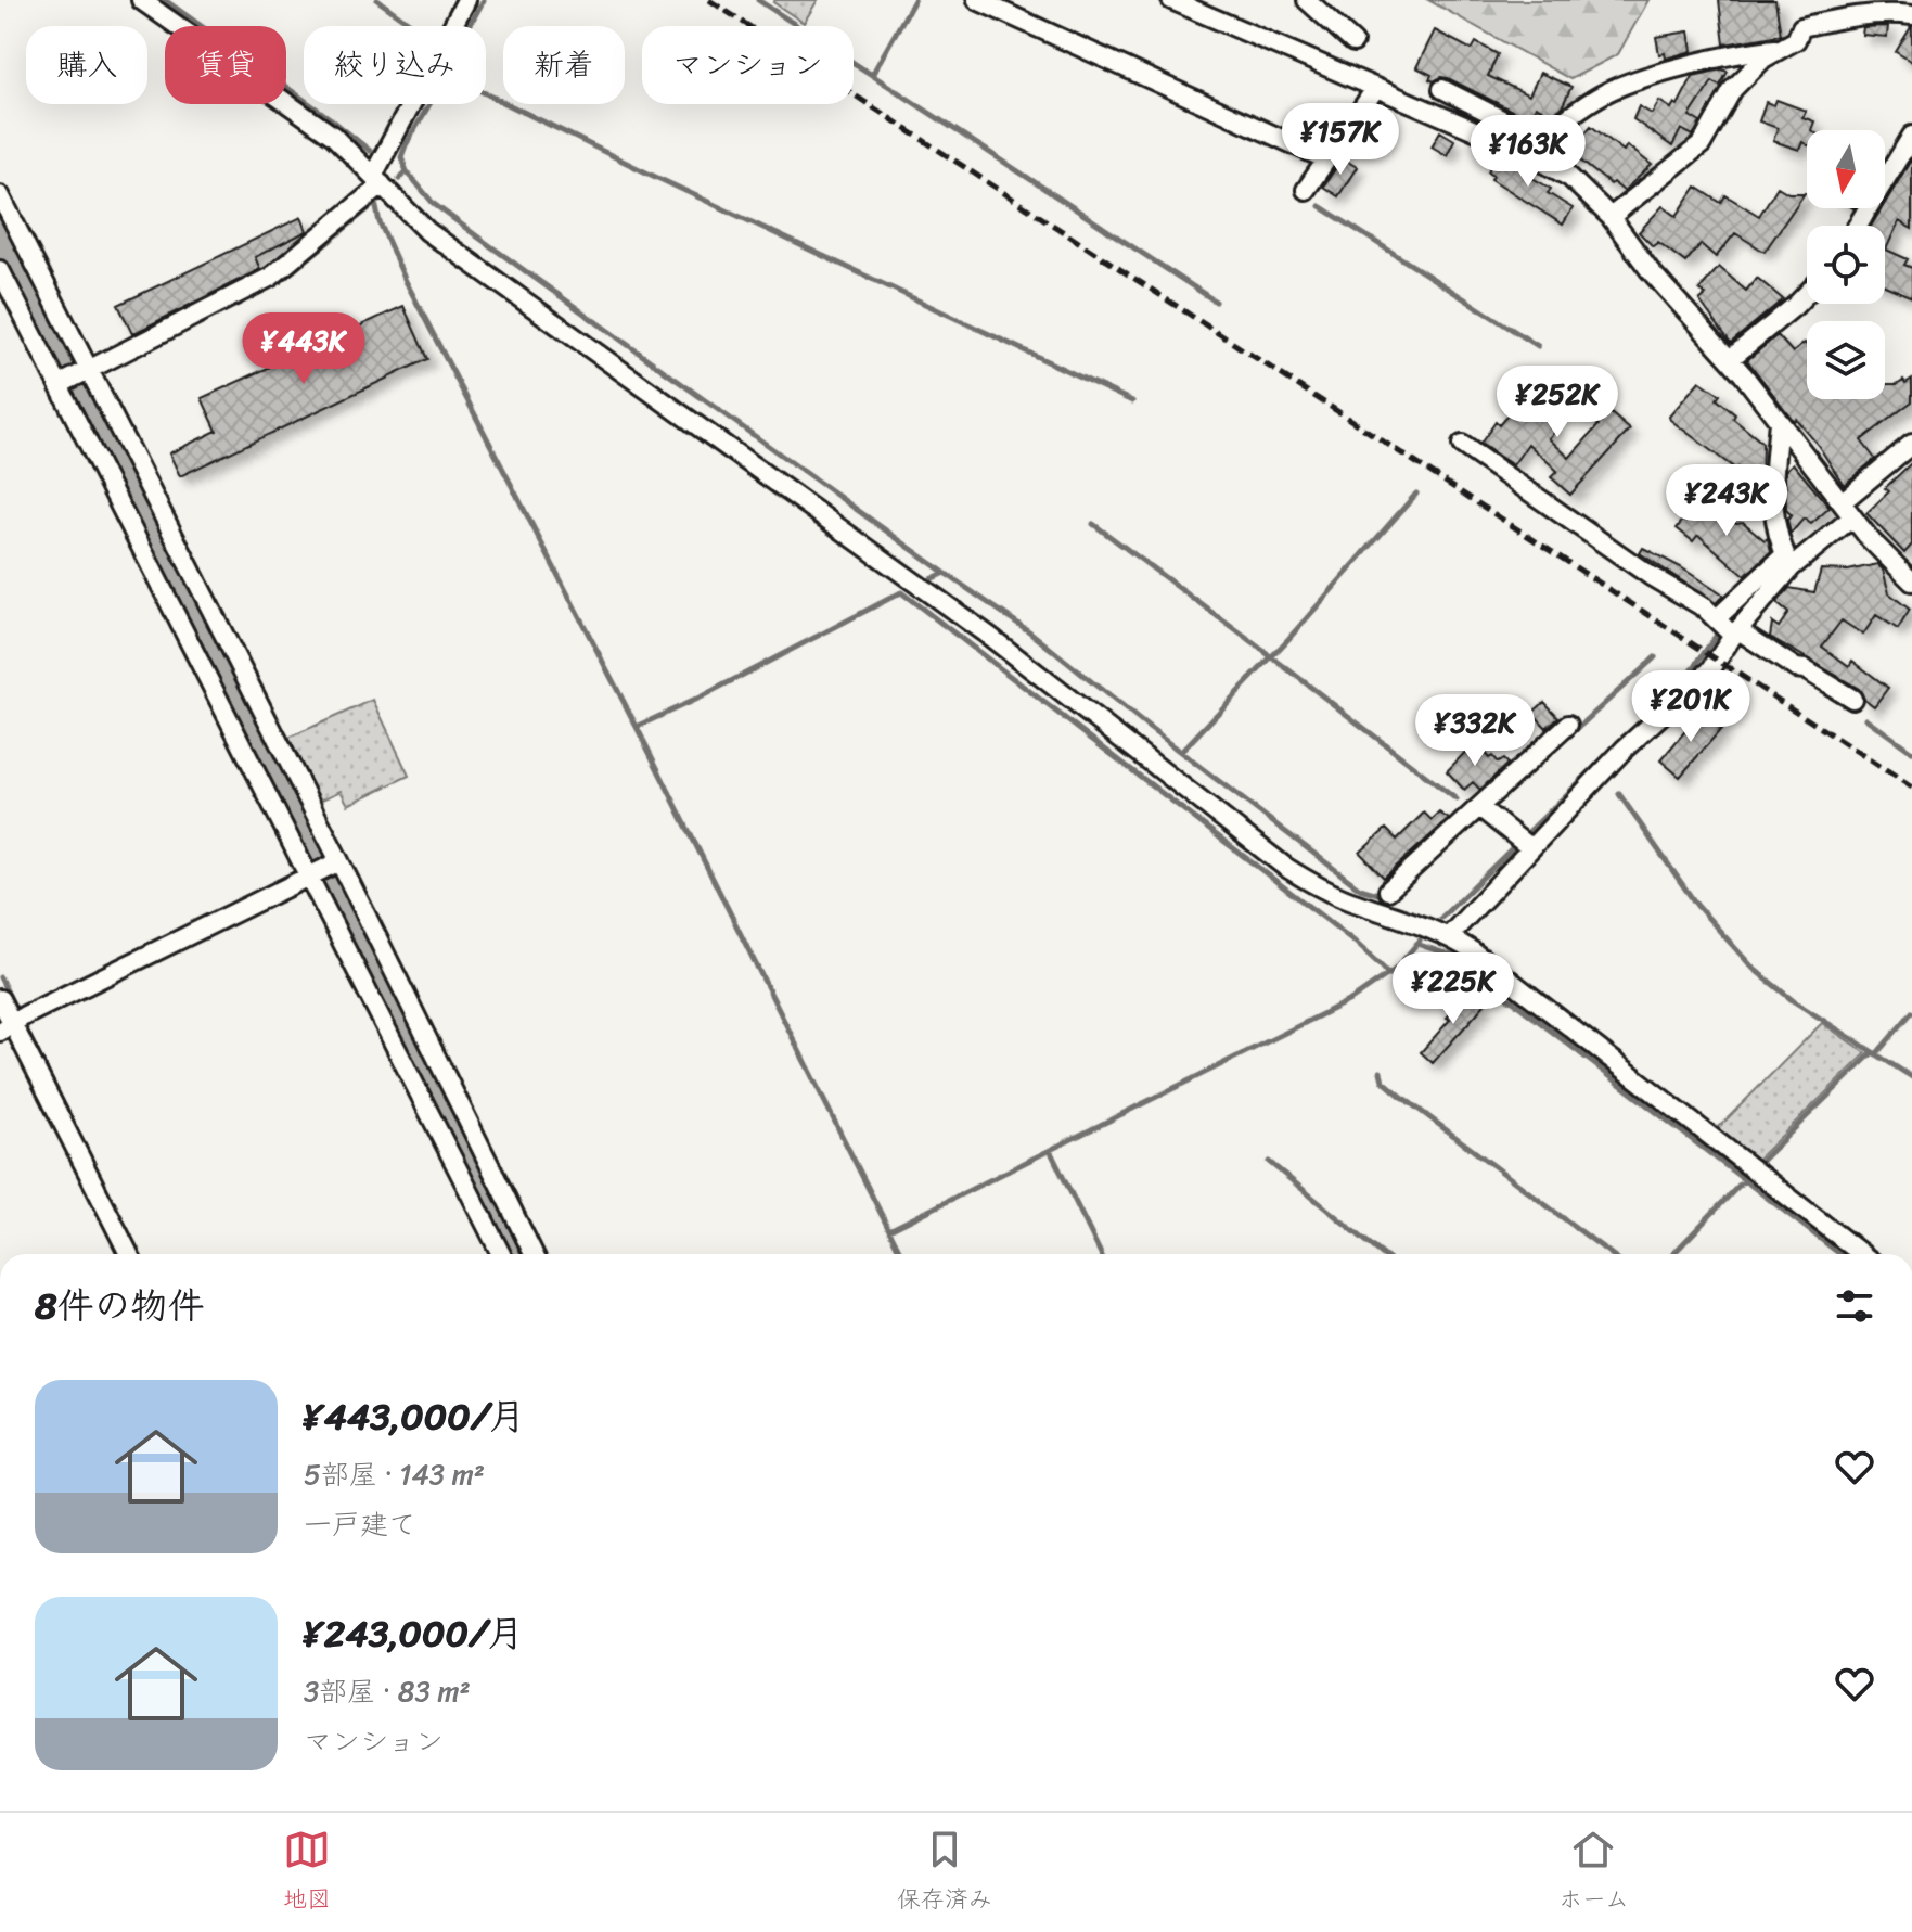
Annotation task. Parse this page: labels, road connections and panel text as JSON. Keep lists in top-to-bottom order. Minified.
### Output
{"north":"bottom","page":{"chip":["購入","賃貸","絞り込み","新着","マンション"],"price":["¥157K","¥163K","¥443K","¥252K","¥243K","¥201K","¥332K","¥225K"],"heading":"8件の物件","list":[{"name":"¥443,000/月","note":"5部屋 · 143 m² · 一戸建て"},{"name":"¥243,000/月","note":"3部屋 · 83 m² · マンション"}],"tabs":["地図","保存済み","ホーム"]}}
